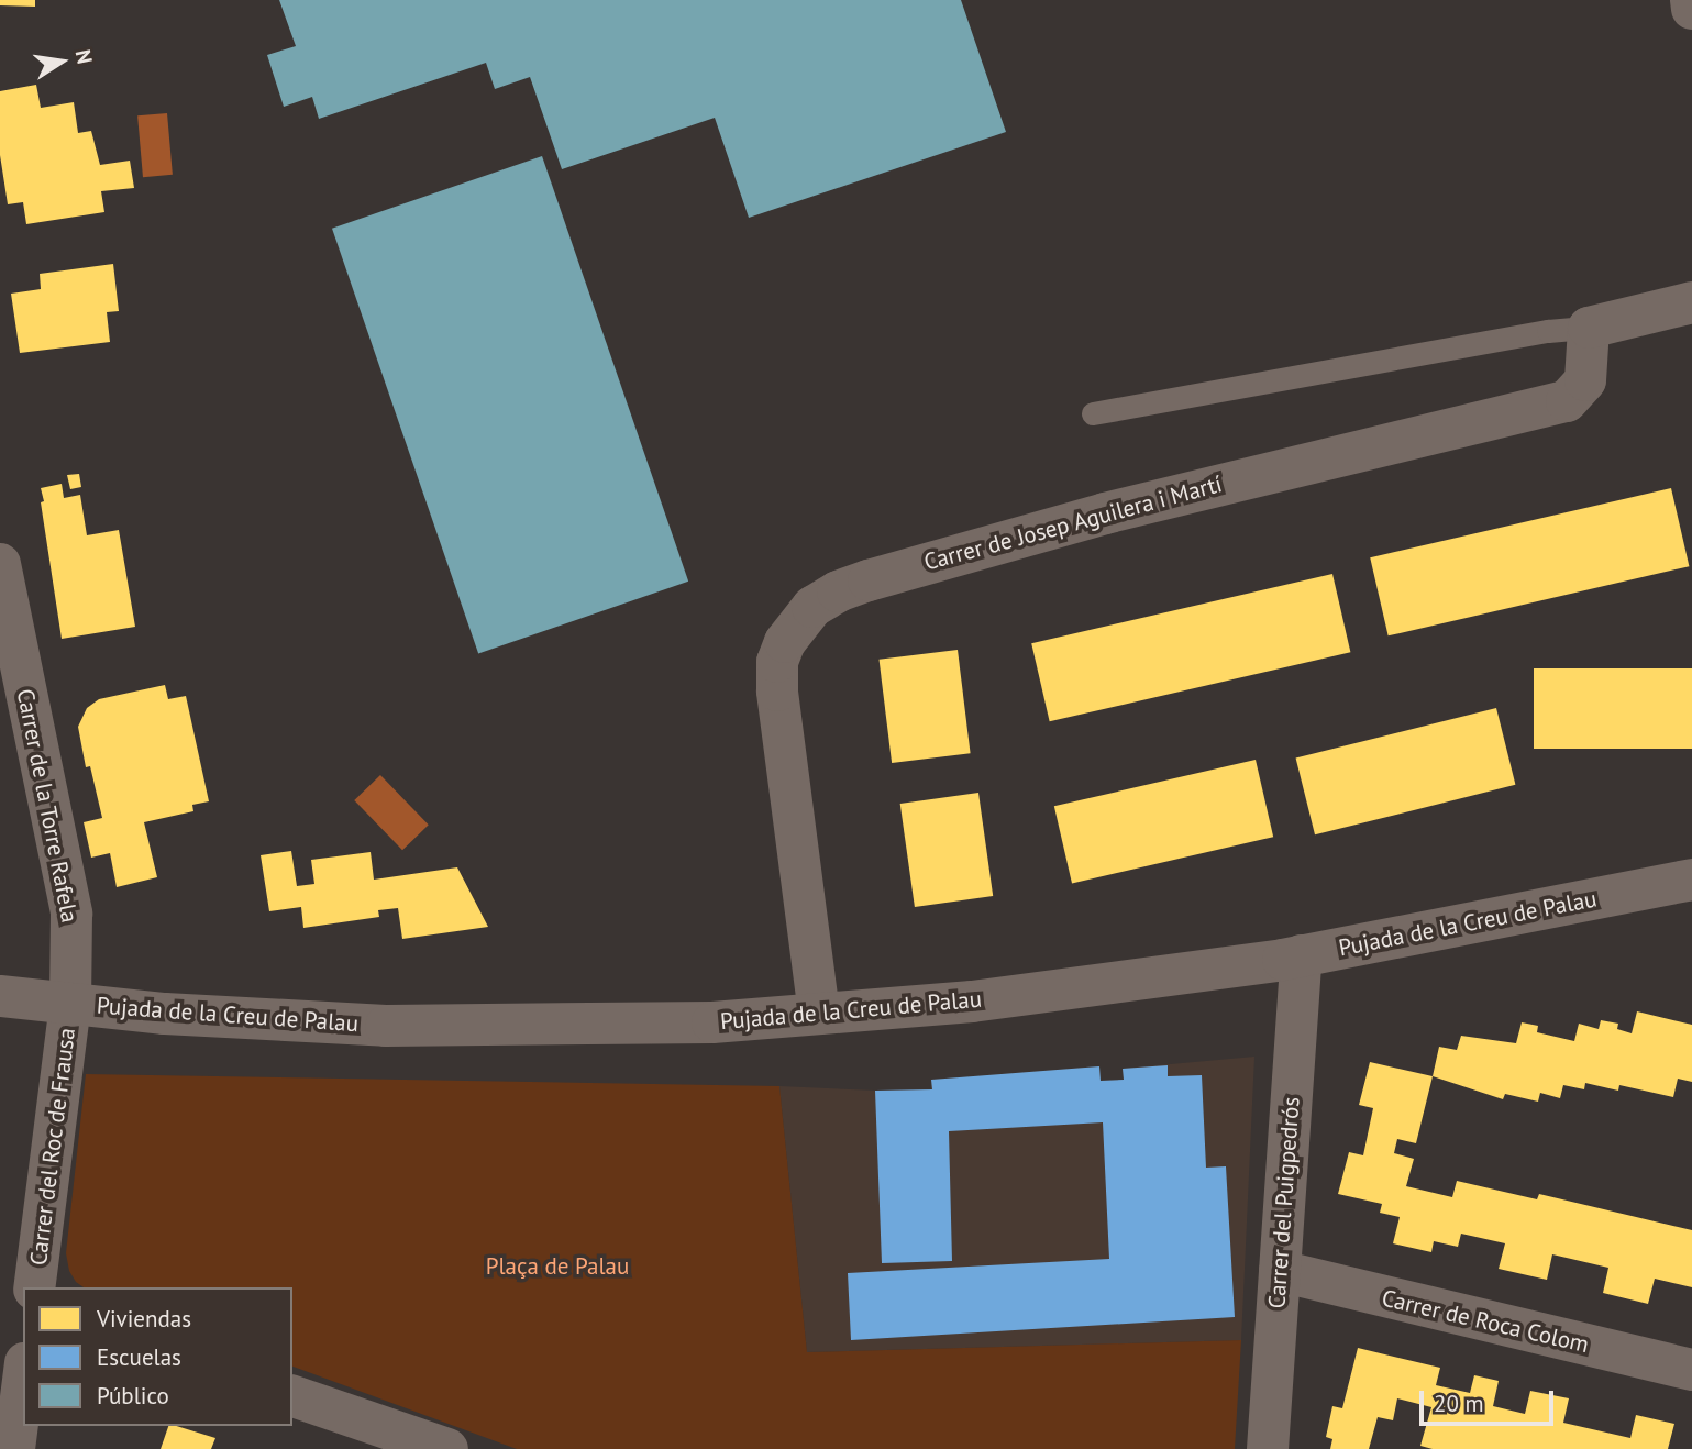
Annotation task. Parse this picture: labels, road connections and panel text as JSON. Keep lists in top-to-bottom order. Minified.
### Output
{"streets":{"street":["Carrer de Josep Aguilera i Martí","Carrer de la Torre Rafela","Pujada de la Creu de Palau","Carrer del Roc de Frausa","Carrer del Puigpedrós","Carrer de Roca Colom"]},"crossings":[["Carrer de Josep Aguilera i Martí","Pujada de la Creu de Palau"],["Carrer de la Torre Rafela","Pujada de la Creu de Palau"],["Carrer de la Torre Rafela","Carrer del Roc de Frausa"],["Pujada de la Creu de Palau","Carrer del Roc de Frausa"],["Pujada de la Creu de Palau","Carrer del Puigpedrós"],["Carrer del Puigpedrós","Carrer de Roca Colom"]],"parks":["Plaça de Palau"],"legend":["Viviendas","Escuelas","Público"],"scale_bar":"20 m","north":"right"}
